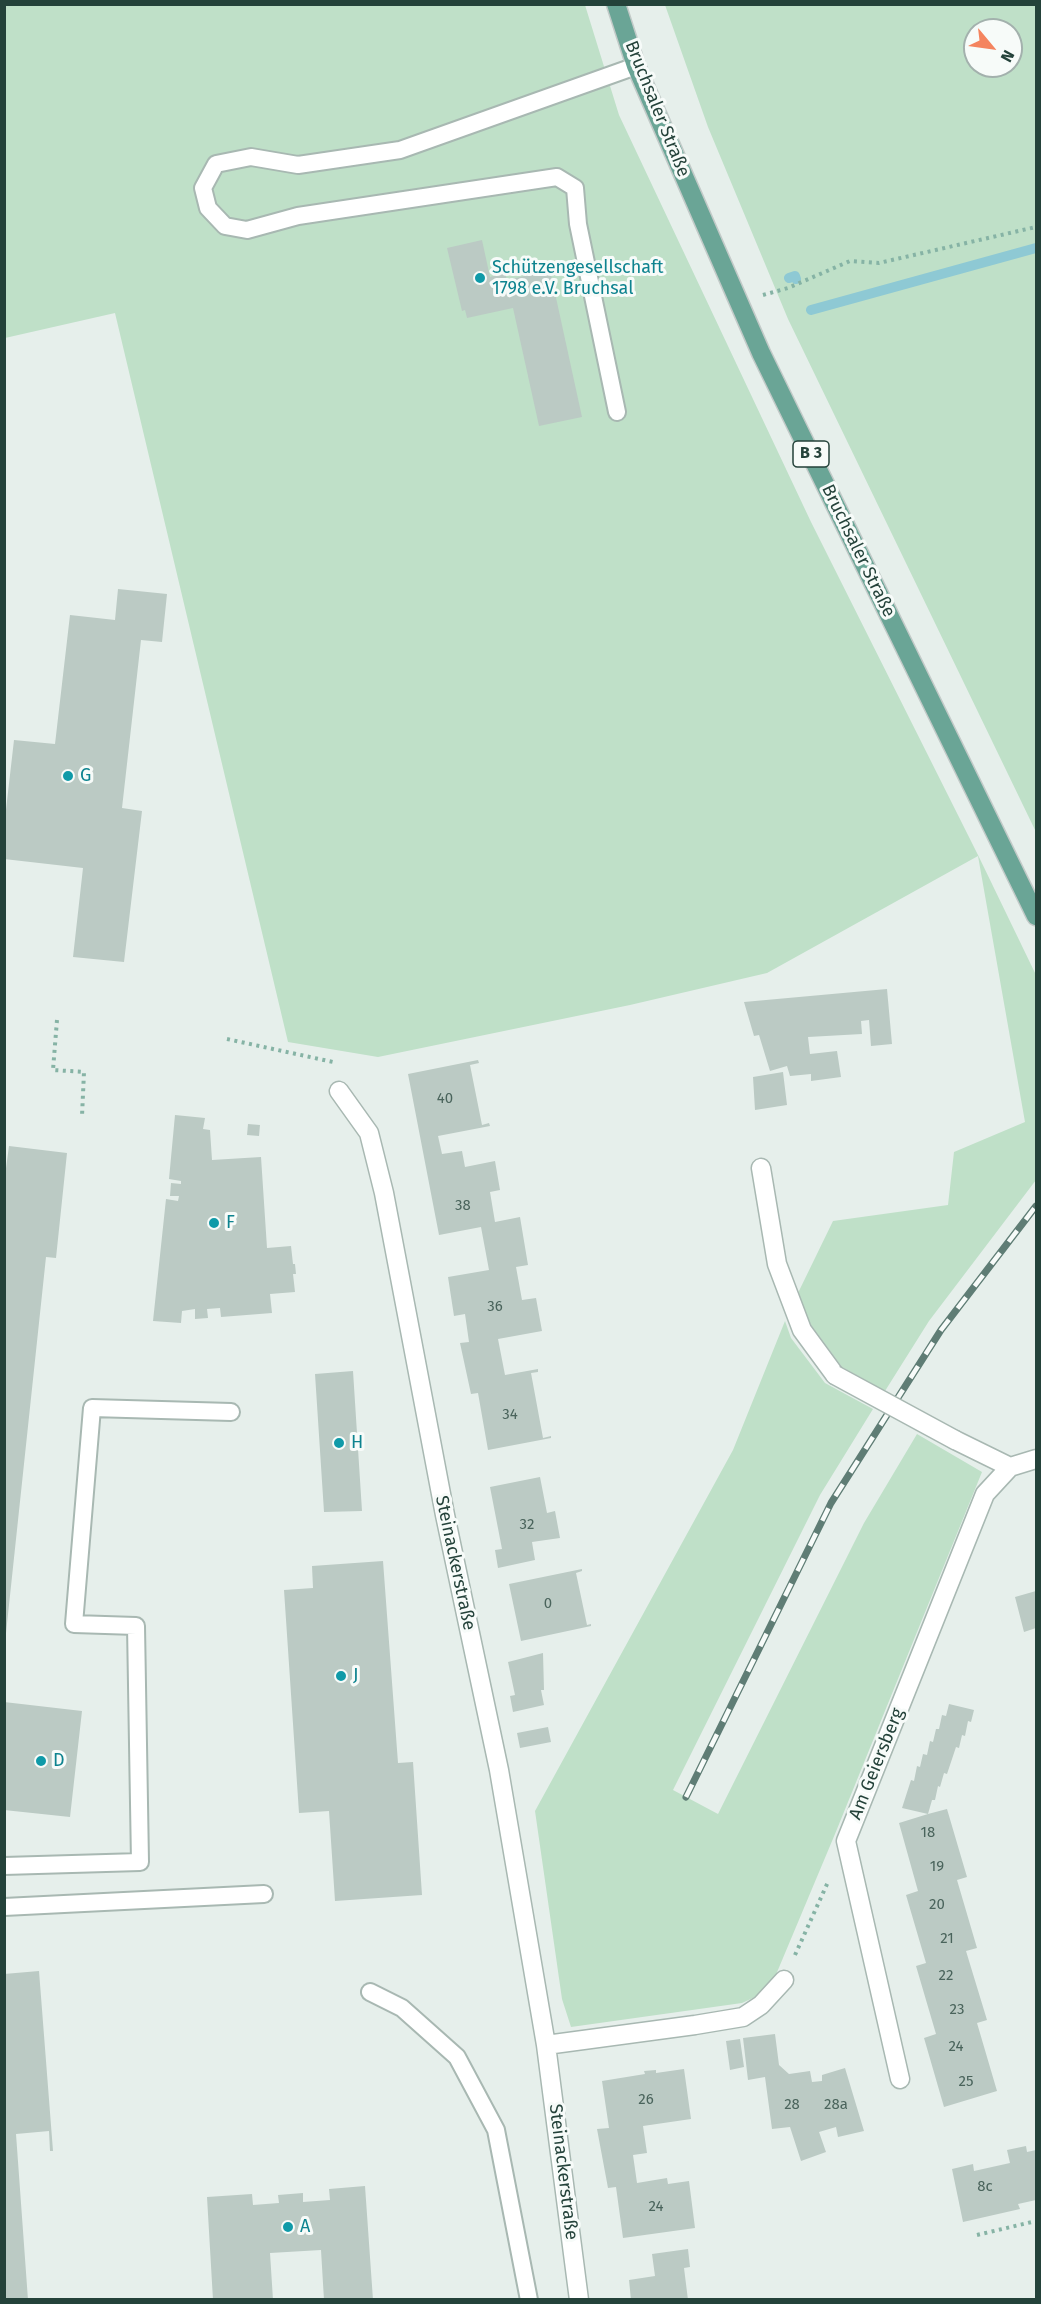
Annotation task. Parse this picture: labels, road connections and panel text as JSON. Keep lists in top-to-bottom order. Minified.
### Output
{"streets":{"main road":["Bruchsaler Straße","B 3"],"street":["Steinackerstraße","Am Geiersberg"]},"places":["Schützengesellschaft 1798 e.V. Bruchsal","G","F","H","J","D","A"],"house_numbers":["40","38","36","34","32","0","18","19","20","21","22","23","24","25","26","28","28a","8c","24"],"north":"bottom right"}
